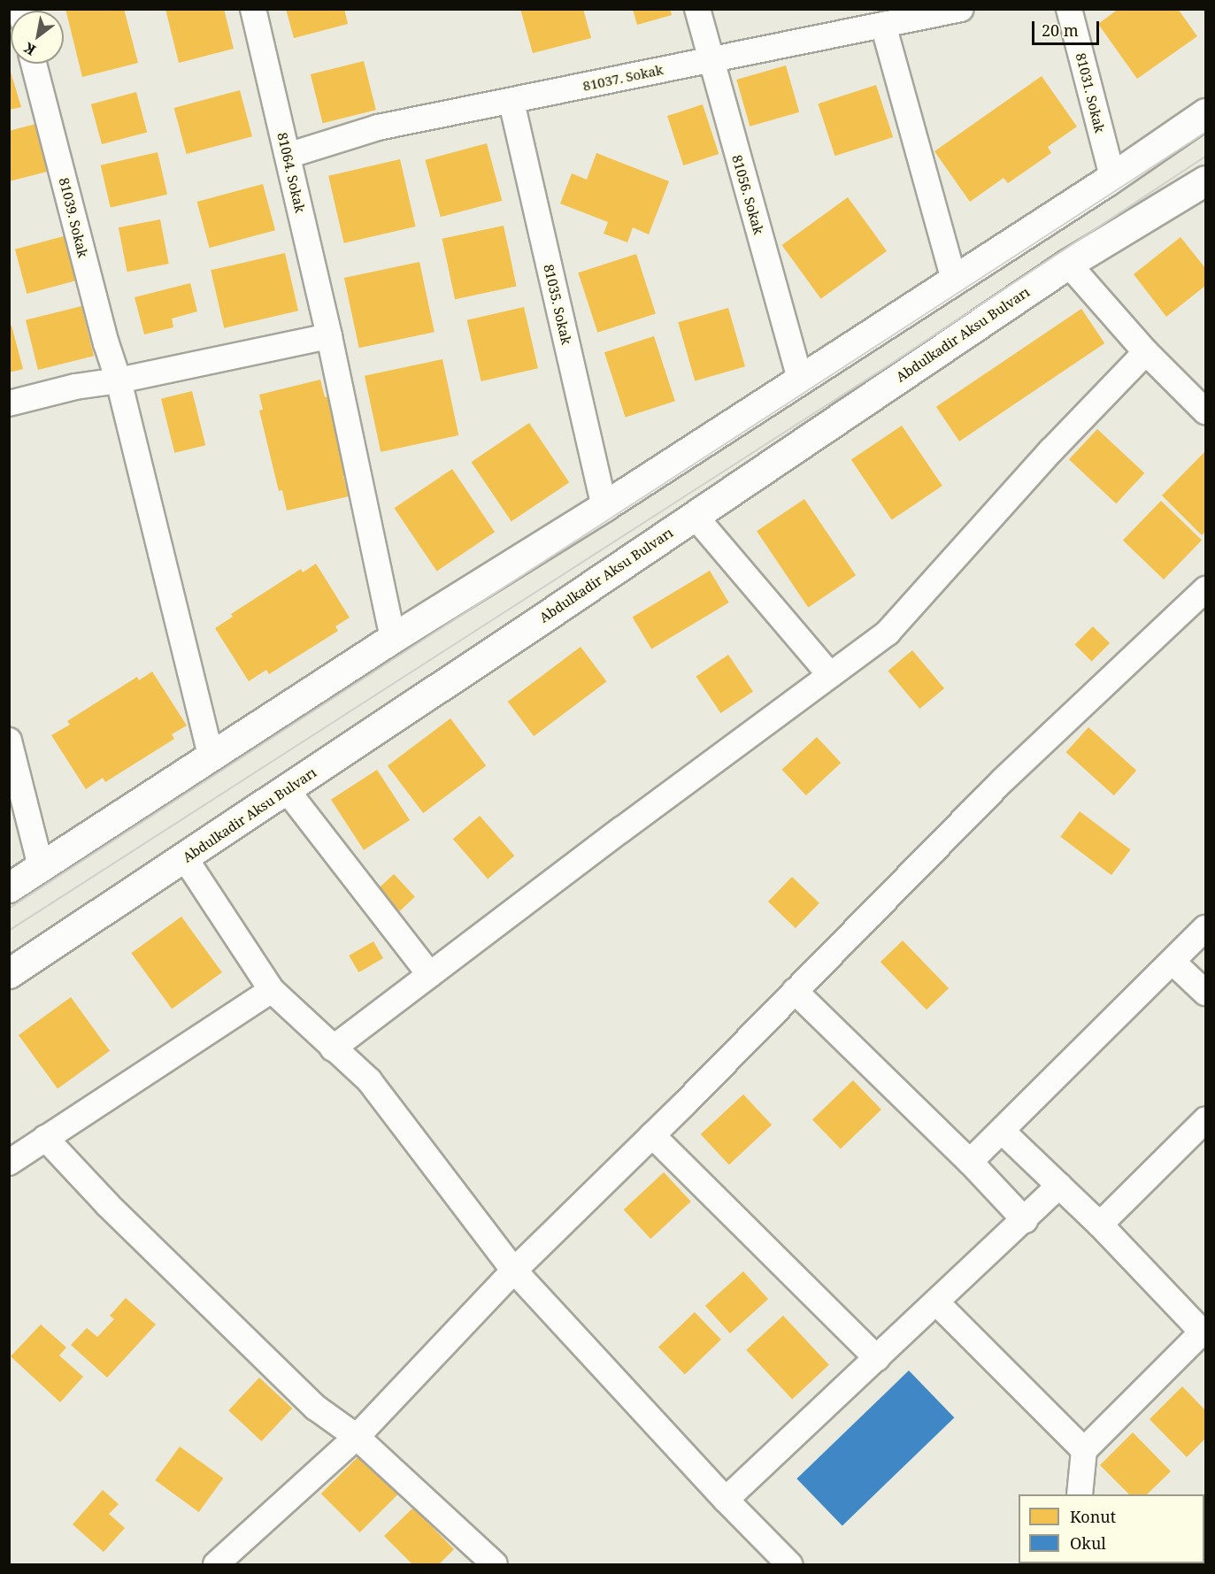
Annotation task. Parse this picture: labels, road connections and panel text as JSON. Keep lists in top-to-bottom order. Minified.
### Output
{"streets":{"main road":["Abdulkadir Aksu Bulvarı"],"street":["81037. Sokak","81031. Sokak","81064. Sokak","81056. Sokak","81039. Sokak","81035. Sokak"]},"crossings":[["81037. Sokak","81064. Sokak"],["81037. Sokak","81056. Sokak"],["81037. Sokak","81035. Sokak"]],"legend":["Konut","Okul"],"scale_bar":"20 m","north":"bottom left"}
